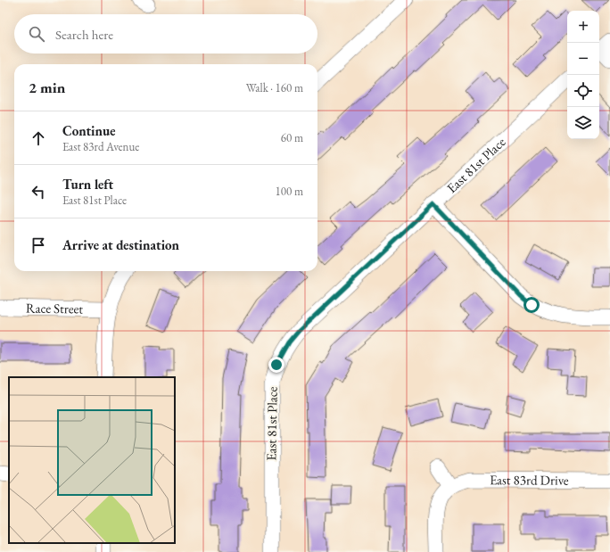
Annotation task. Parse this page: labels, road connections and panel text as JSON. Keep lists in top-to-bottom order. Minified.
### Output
{"streets":{"street":["East 81st Place","Race Street","East 83rd Drive"]},"page":{"map_buttons":["+","−"],"search":"Search here","heading":["2 min","Walk · 160 m"],"list":[["Continue","East 83rd Avenue","60 m"],["Turn left","East 81st Place","100 m"],"Arrive at destination"]}}
